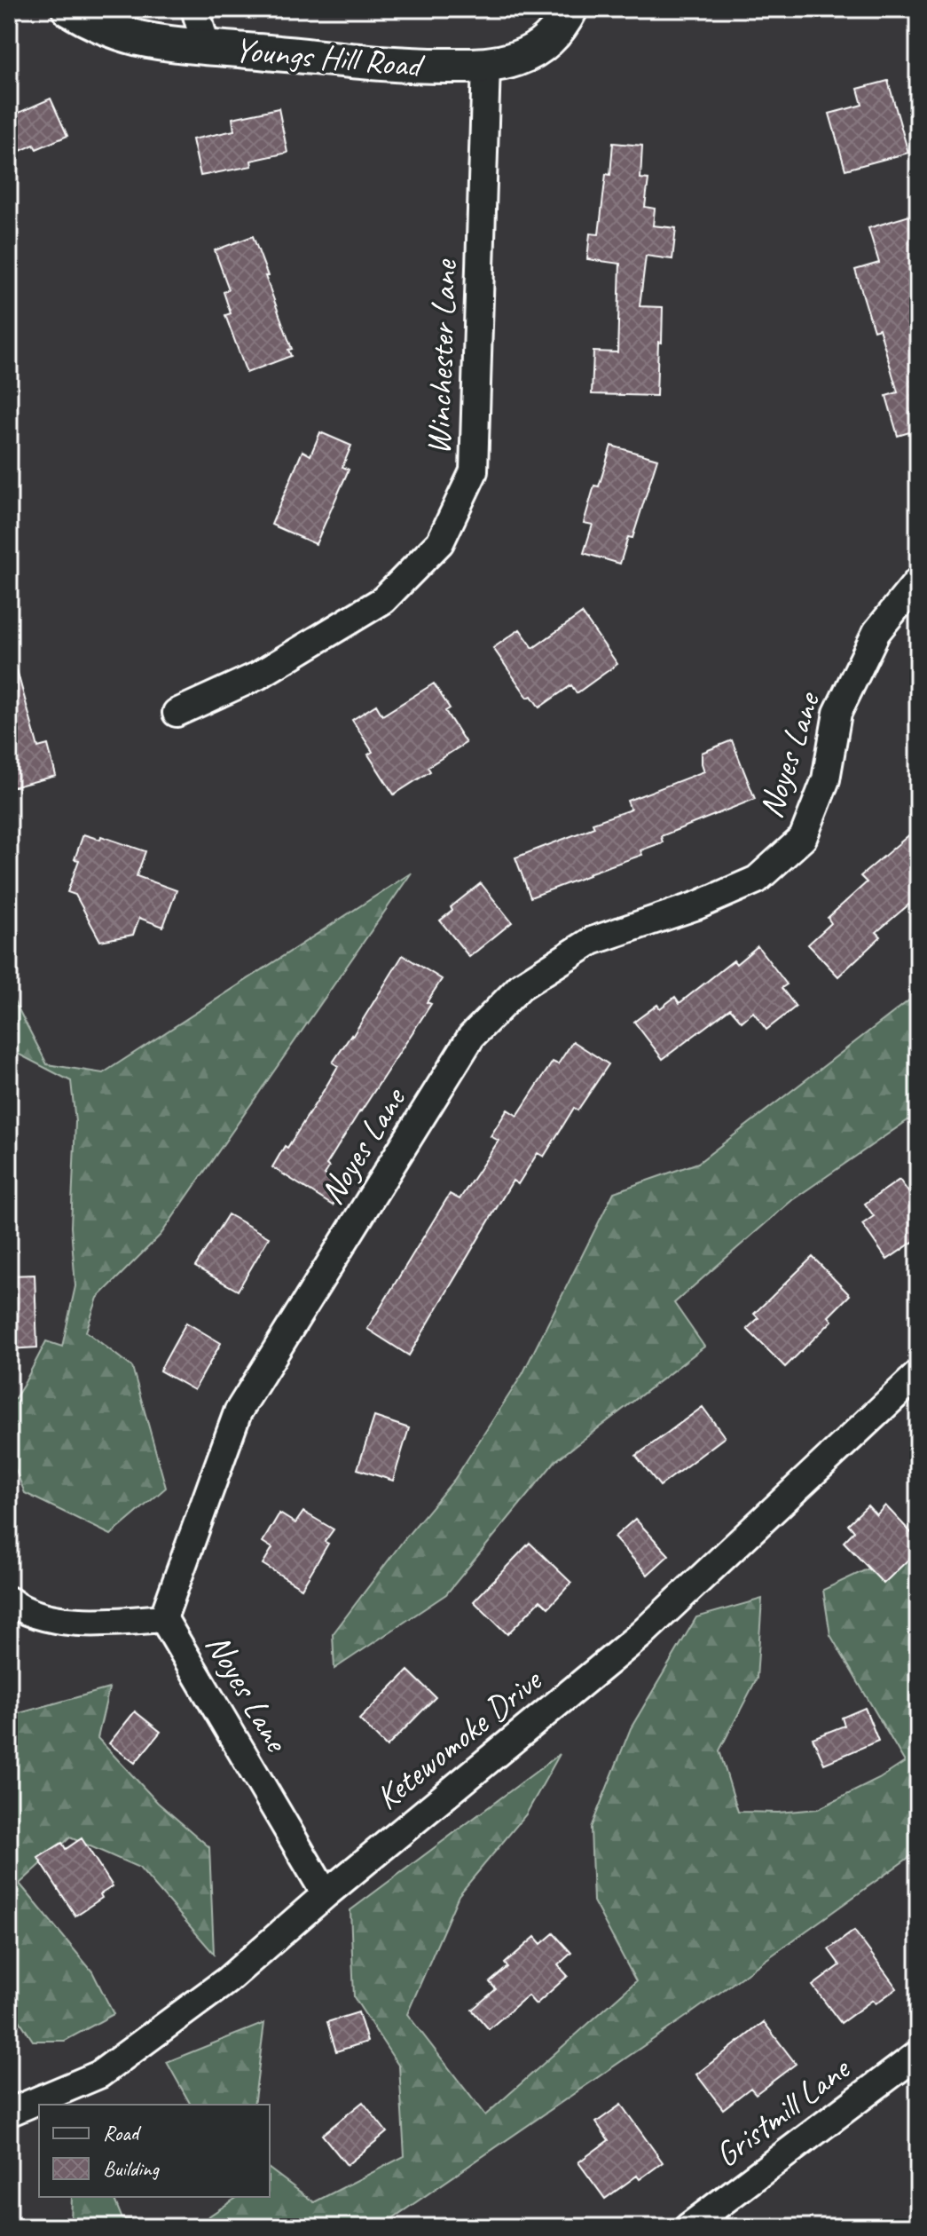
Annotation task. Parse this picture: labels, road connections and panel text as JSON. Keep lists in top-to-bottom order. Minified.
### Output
{"streets":{"street":["Youngs Hill Road","Winchester Lane","Noyes Lane","Ketewomoke Drive","Gristmill Lane"]},"crossings":[["Youngs Hill Road","Winchester Lane"],["Noyes Lane","Ketewomoke Drive"]],"legend":["Road","Building"]}
